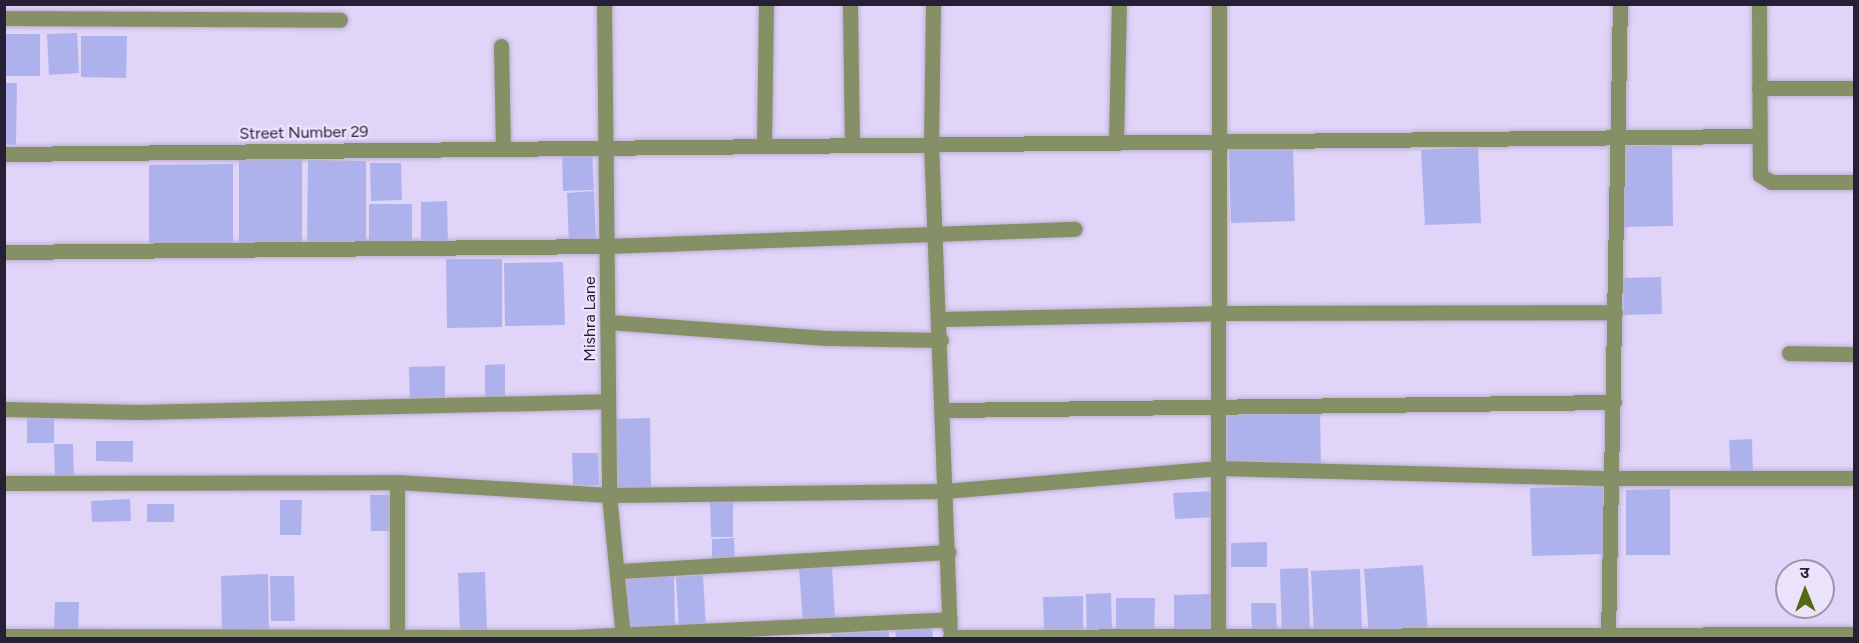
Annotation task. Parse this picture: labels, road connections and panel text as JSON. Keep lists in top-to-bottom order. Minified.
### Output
{"streets":{"street":["Street Number 29","Mishra Lane"]},"crossings":[["Street Number 29","Mishra Lane"]],"north":"top"}
